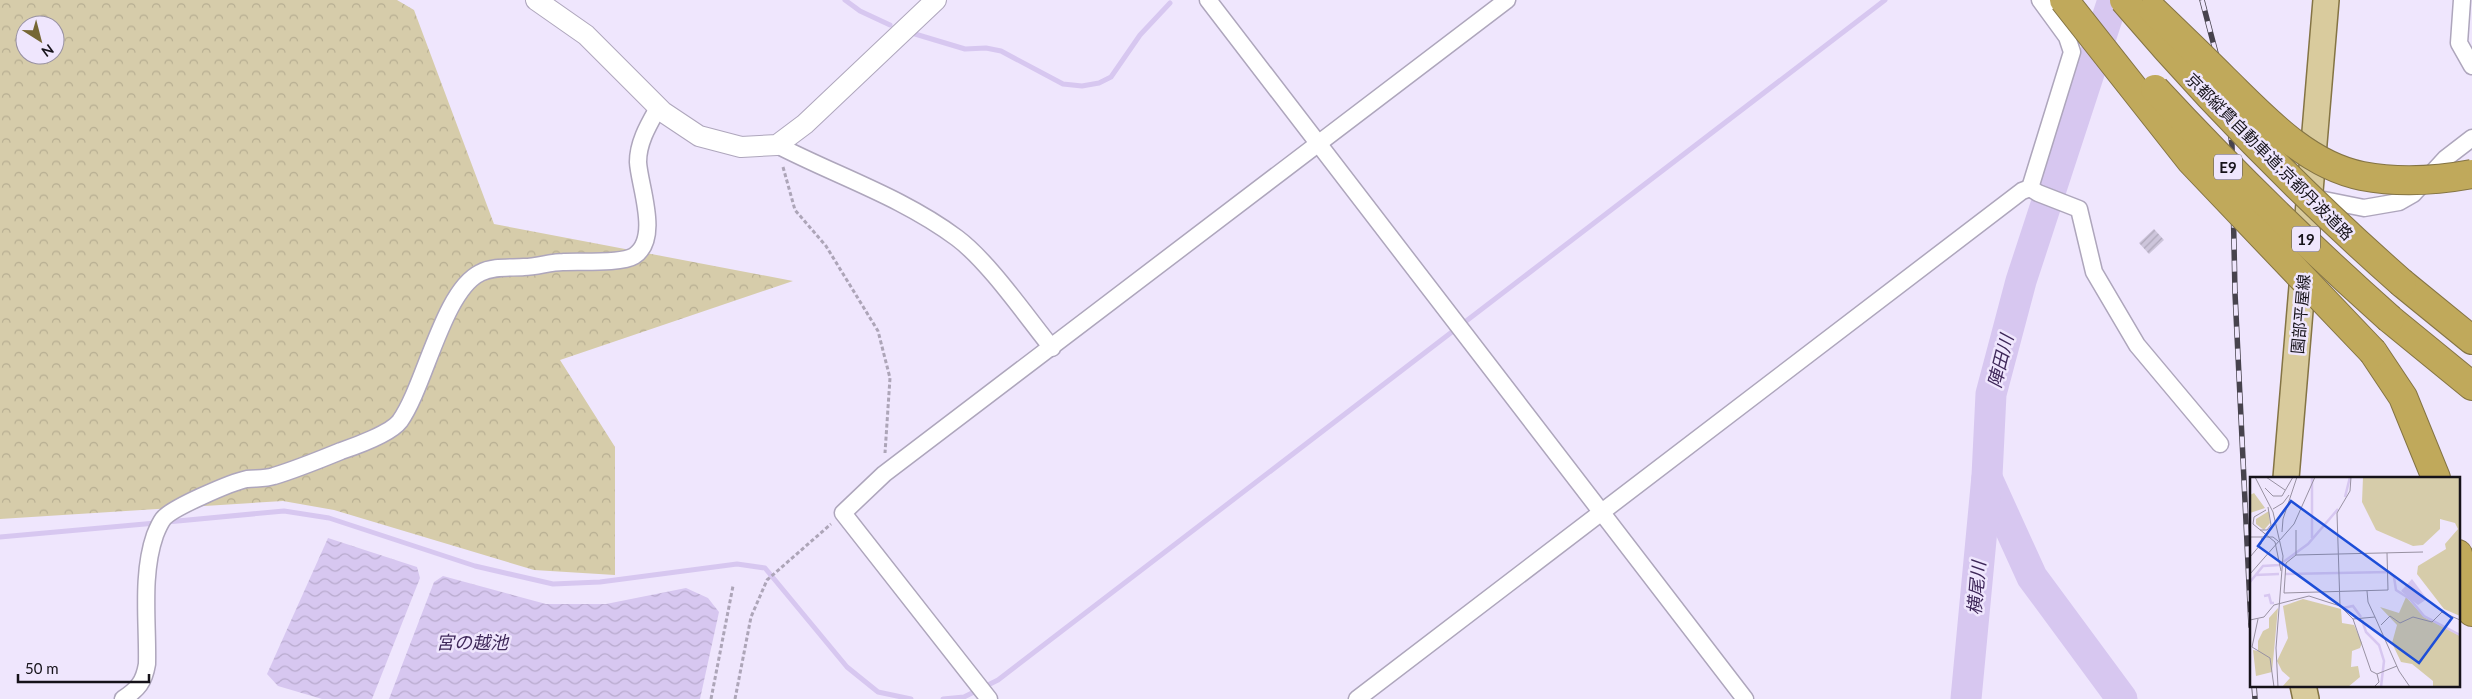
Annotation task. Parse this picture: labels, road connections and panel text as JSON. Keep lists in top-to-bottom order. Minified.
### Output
{"streets":{"highway":["京都縦貫自動車道;京都丹波道路","E9"],"main road":["19","園部平屋線"]},"water":["陣田川","横尾川","宮の越池"],"scale_bar":"50 m","north":"bottom right"}
